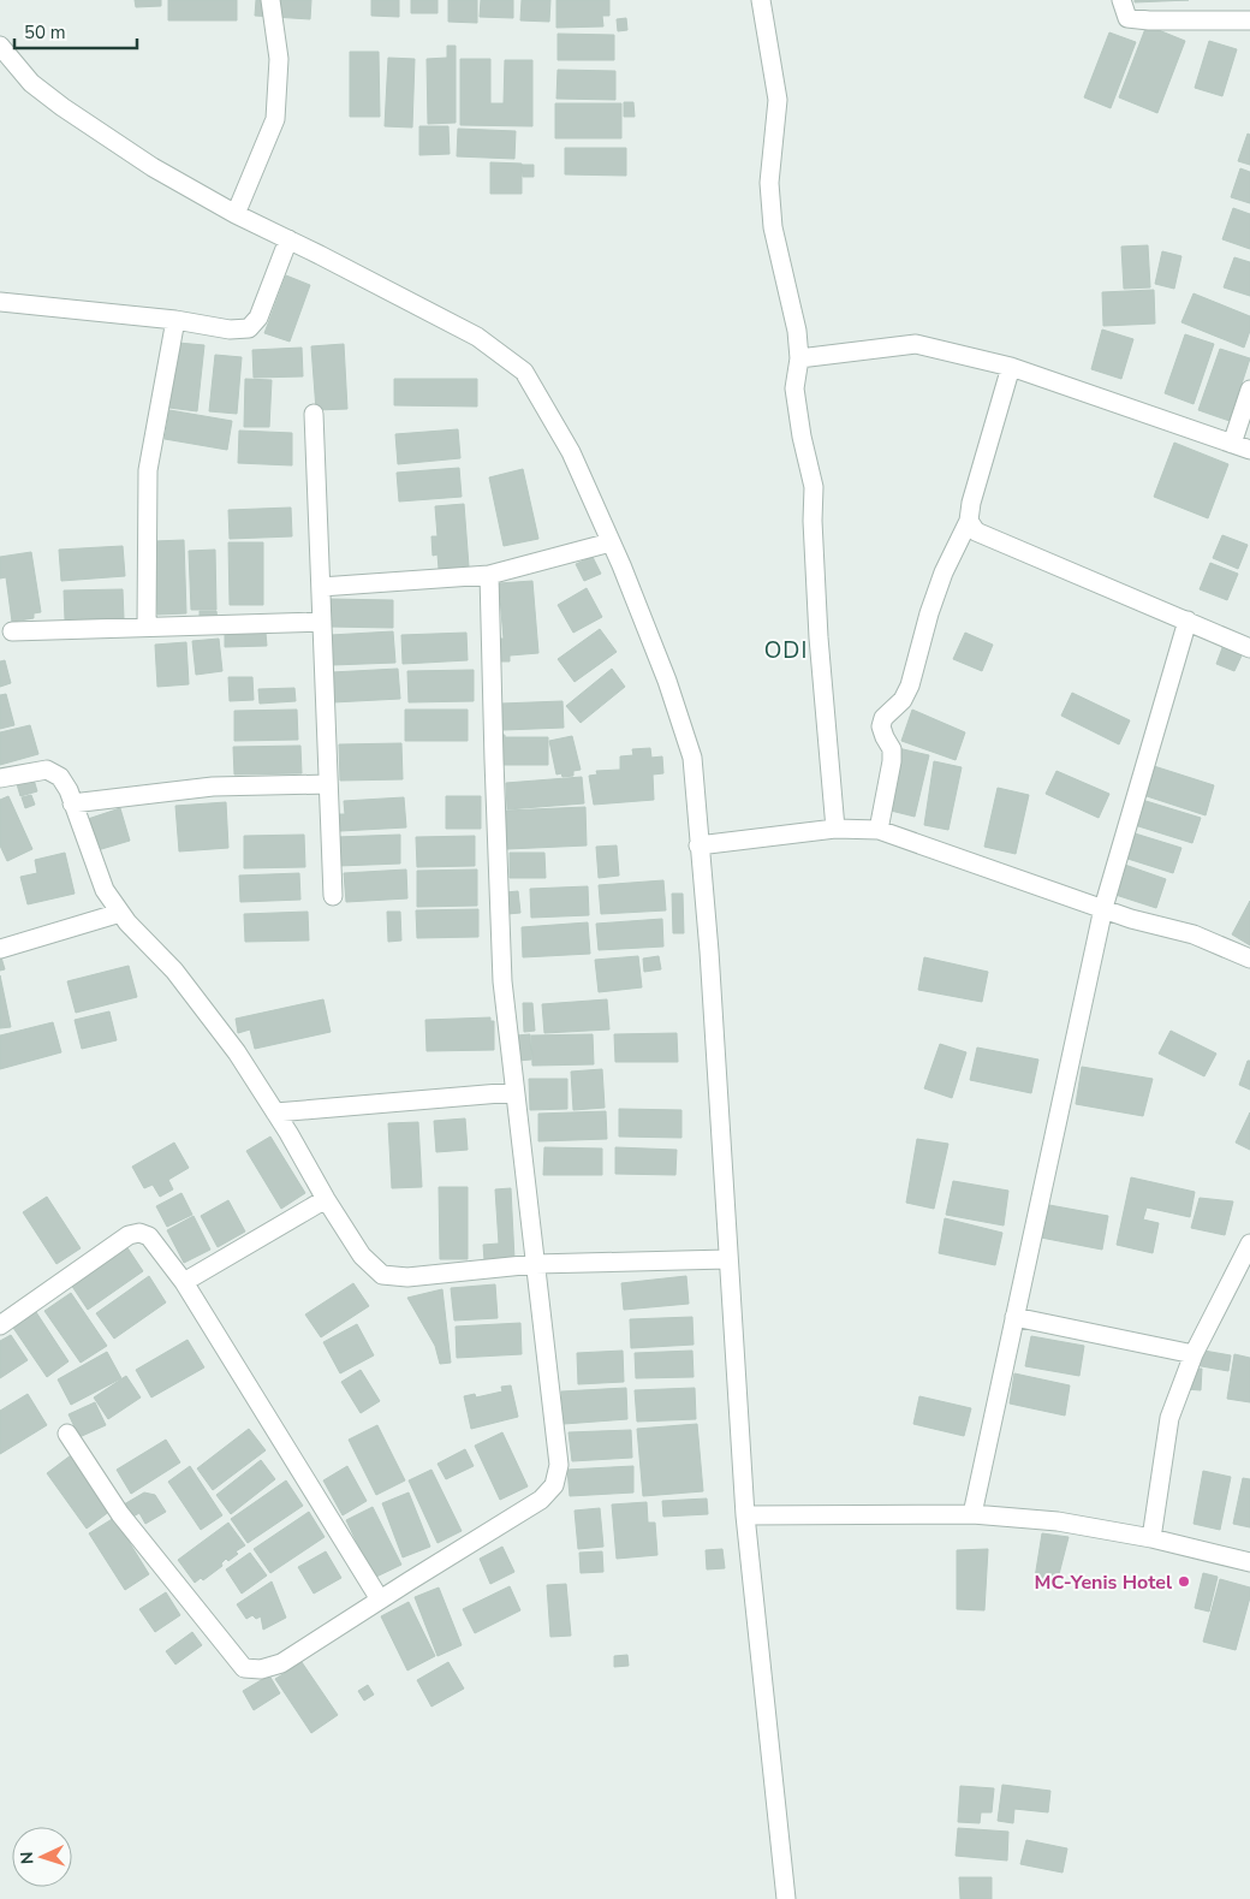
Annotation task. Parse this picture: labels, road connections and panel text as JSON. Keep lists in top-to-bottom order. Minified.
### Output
{"districts":["ODI"],"places":["MC-Yenis Hotel"],"scale_bar":"50 m","north":"left"}
